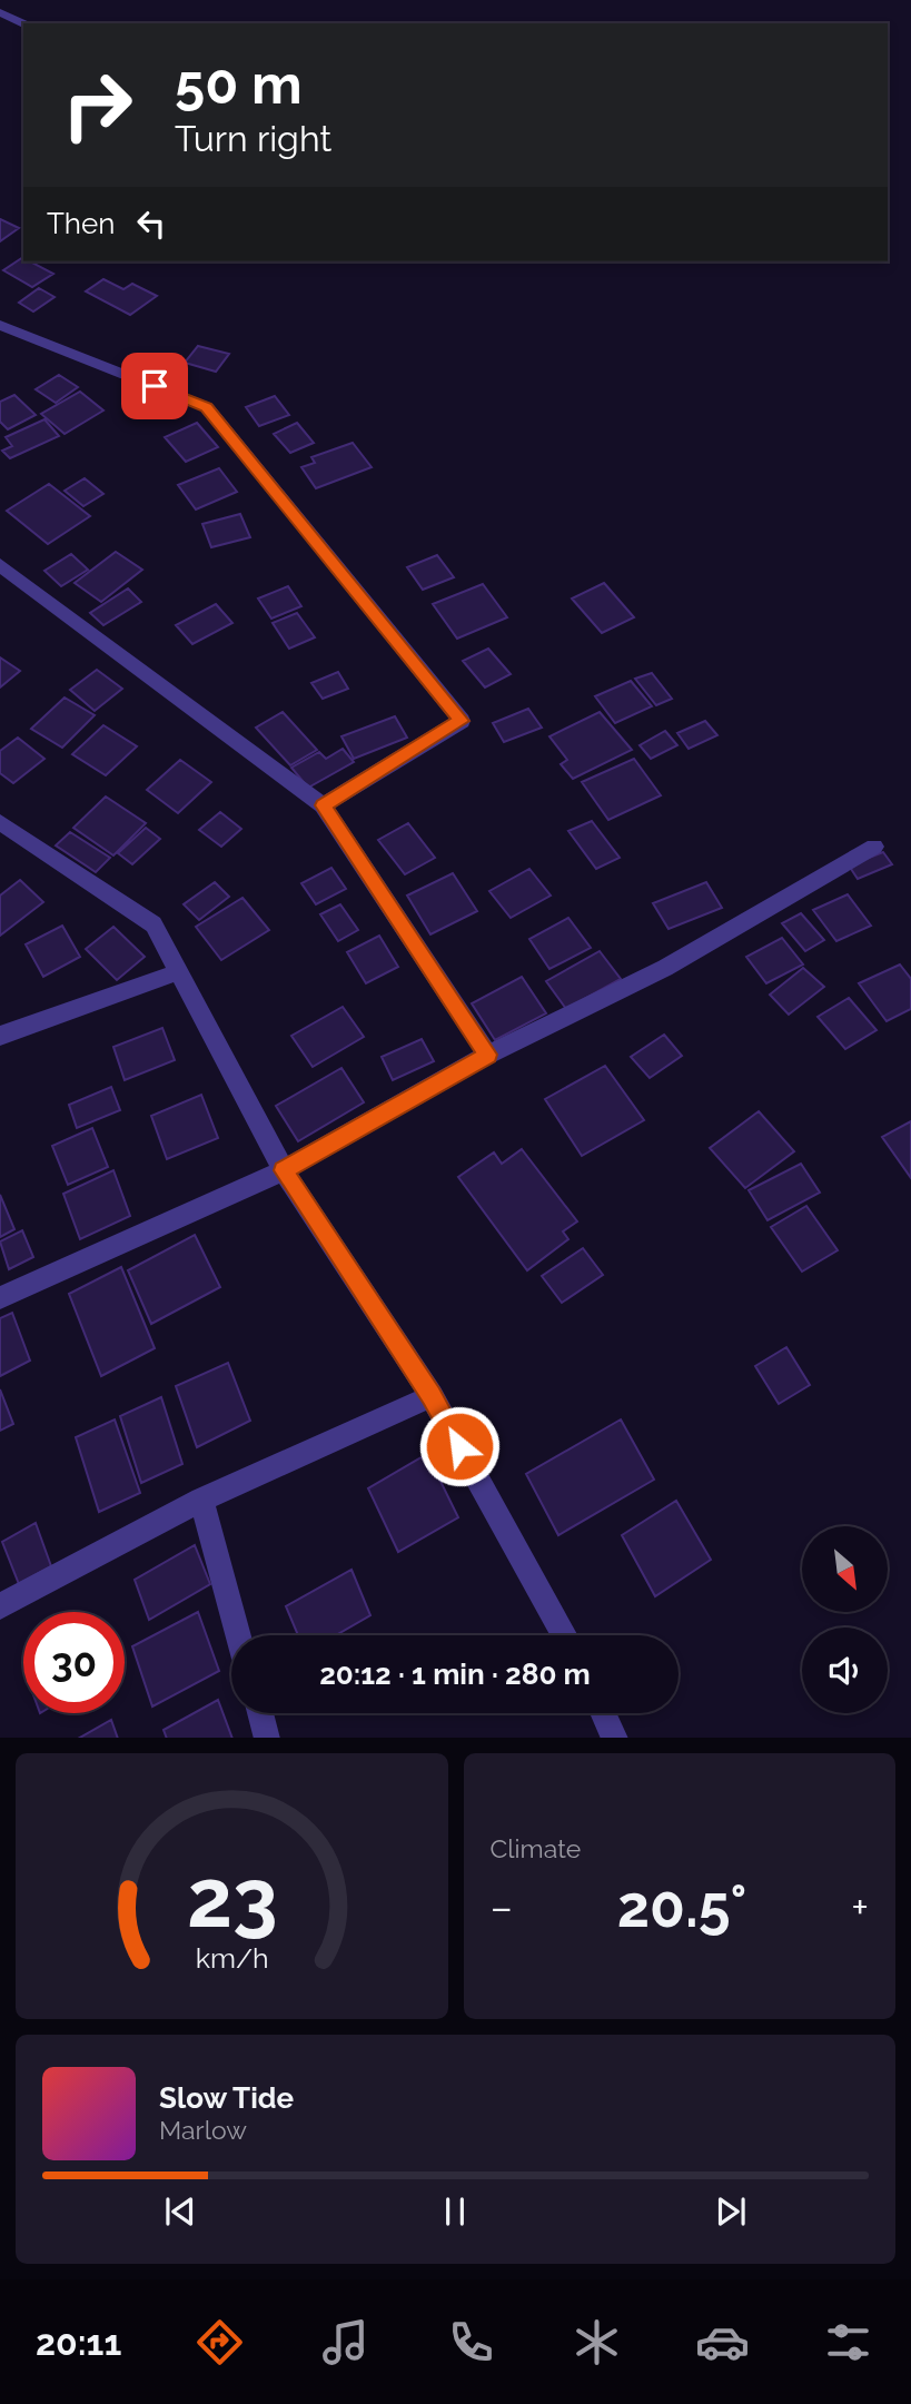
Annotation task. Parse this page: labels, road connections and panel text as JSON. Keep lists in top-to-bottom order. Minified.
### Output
{"north":"bottom right","page":{"turn":["50 m","Turn right"],"then":"Then","limit":"30","trip":"20:12 · 1 min · 280 m","tile":"Climate","heat":["−","20.5°","+"],"song":["Slow Tide","Marlow"],"tabs":"20:11","gauge":["23","km/h"]}}
